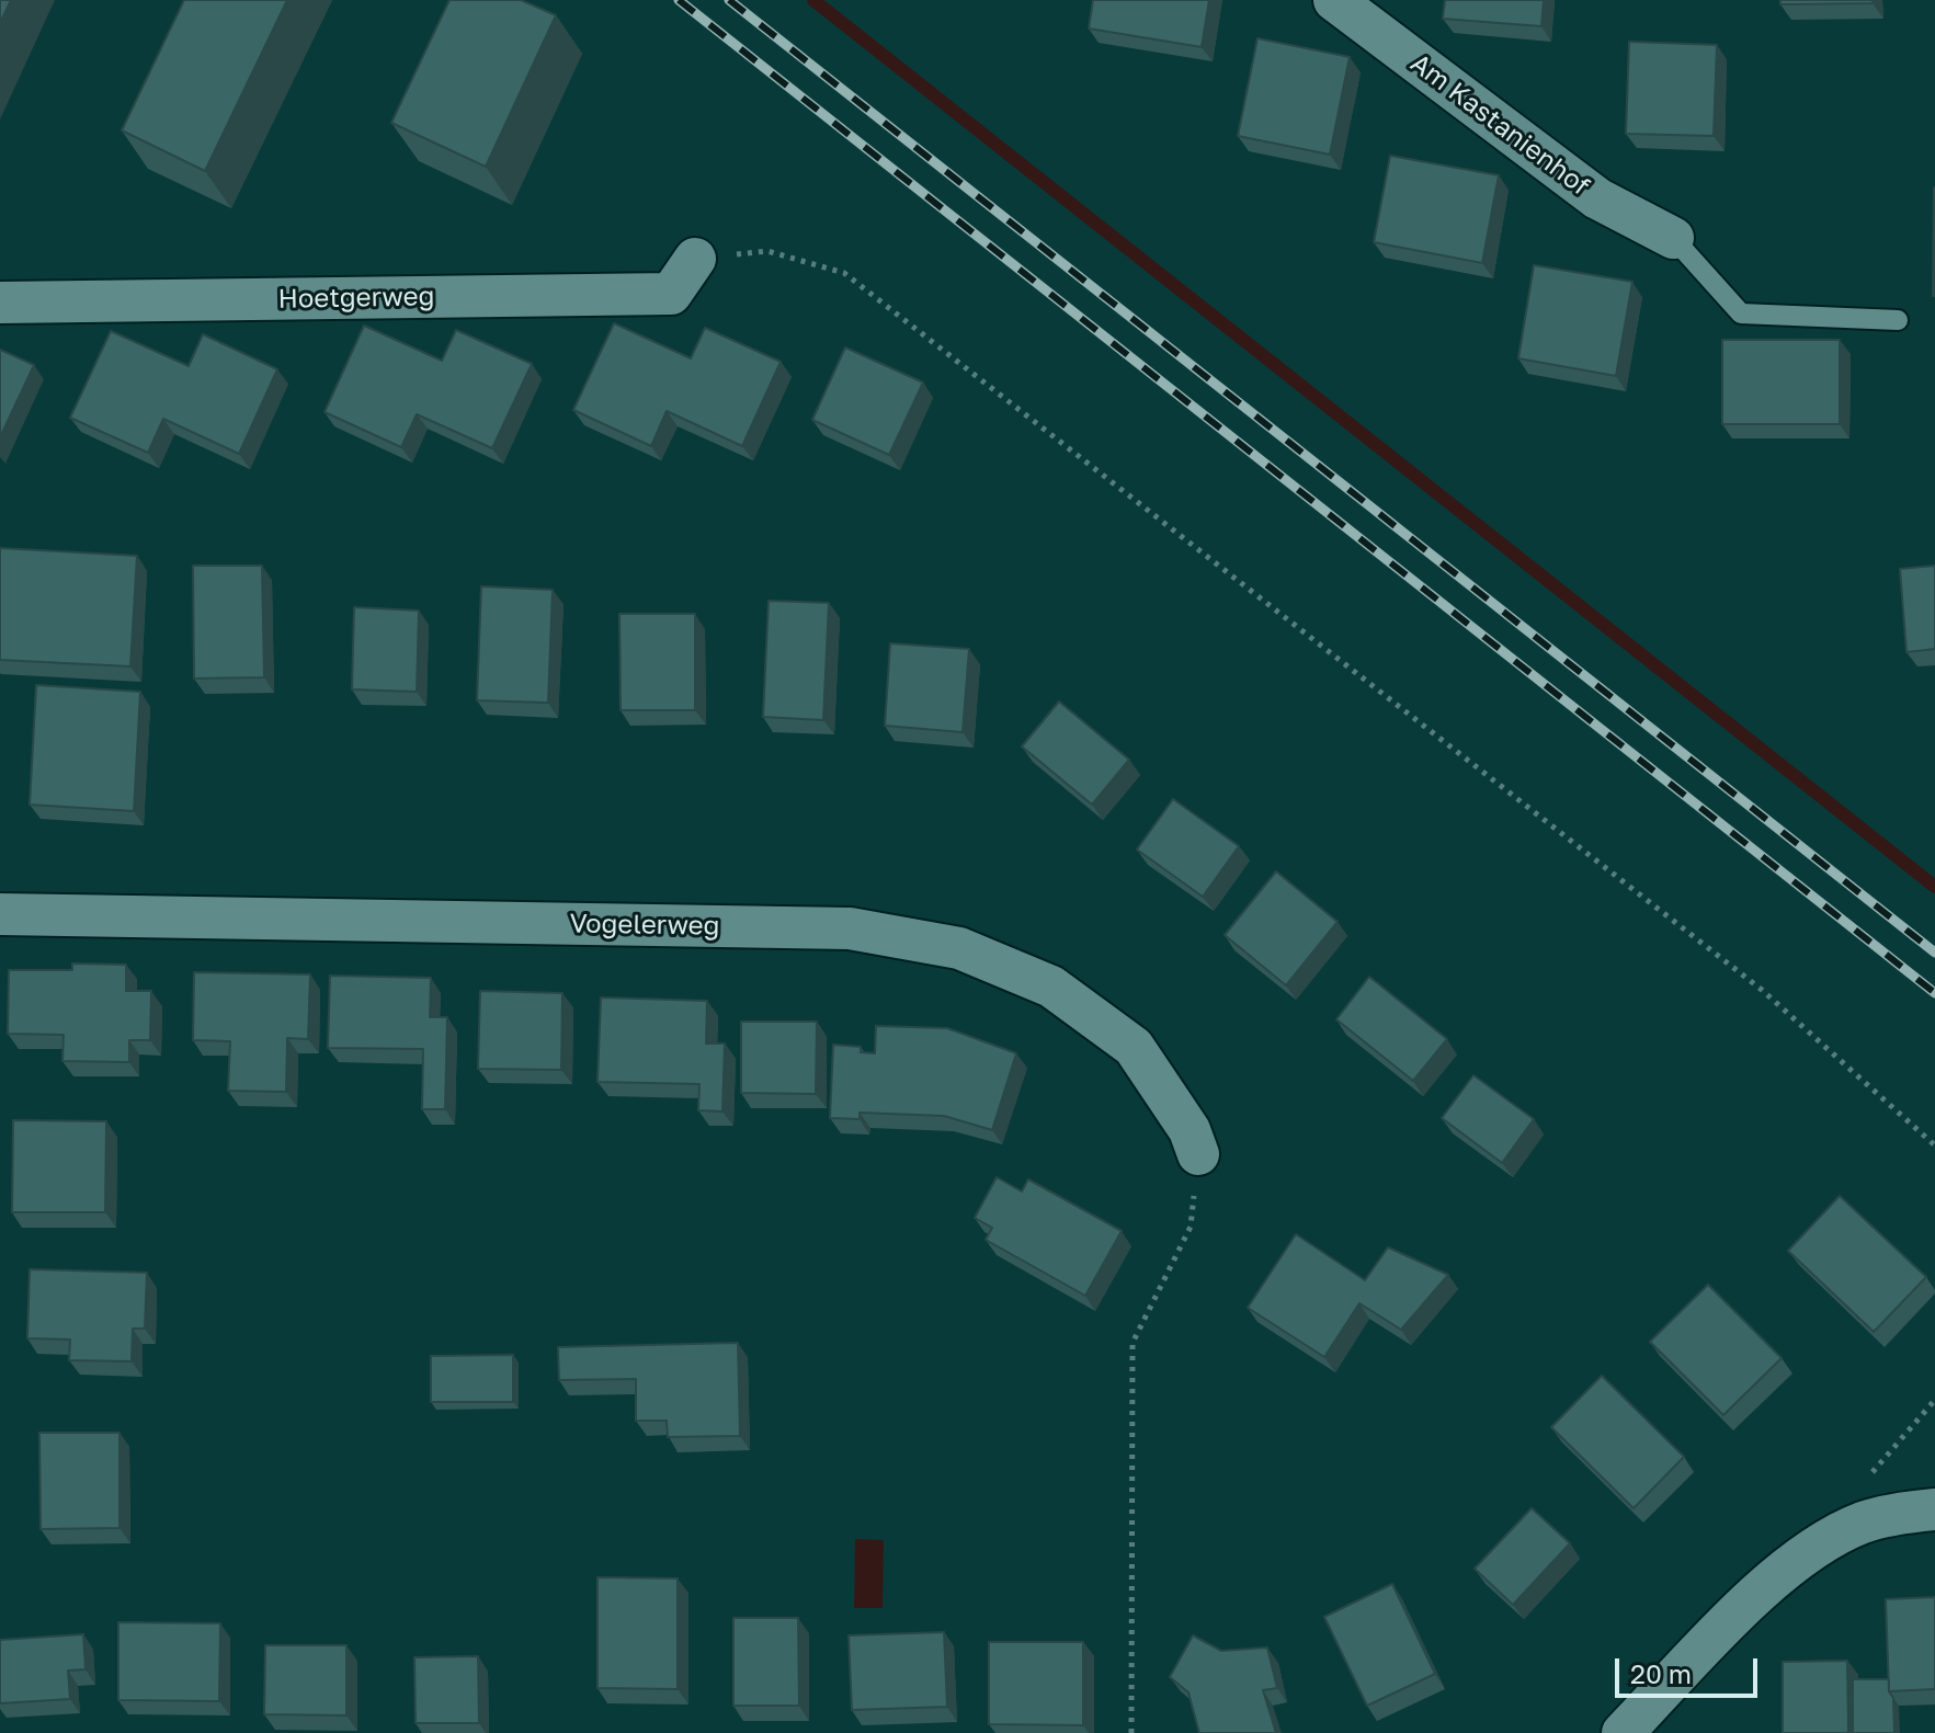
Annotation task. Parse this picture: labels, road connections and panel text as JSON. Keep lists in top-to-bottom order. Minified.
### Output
{"streets":{"street":["Am Kastanienhof","Hoetgerweg","Vogelerweg"]},"scale_bar":"20 m"}
